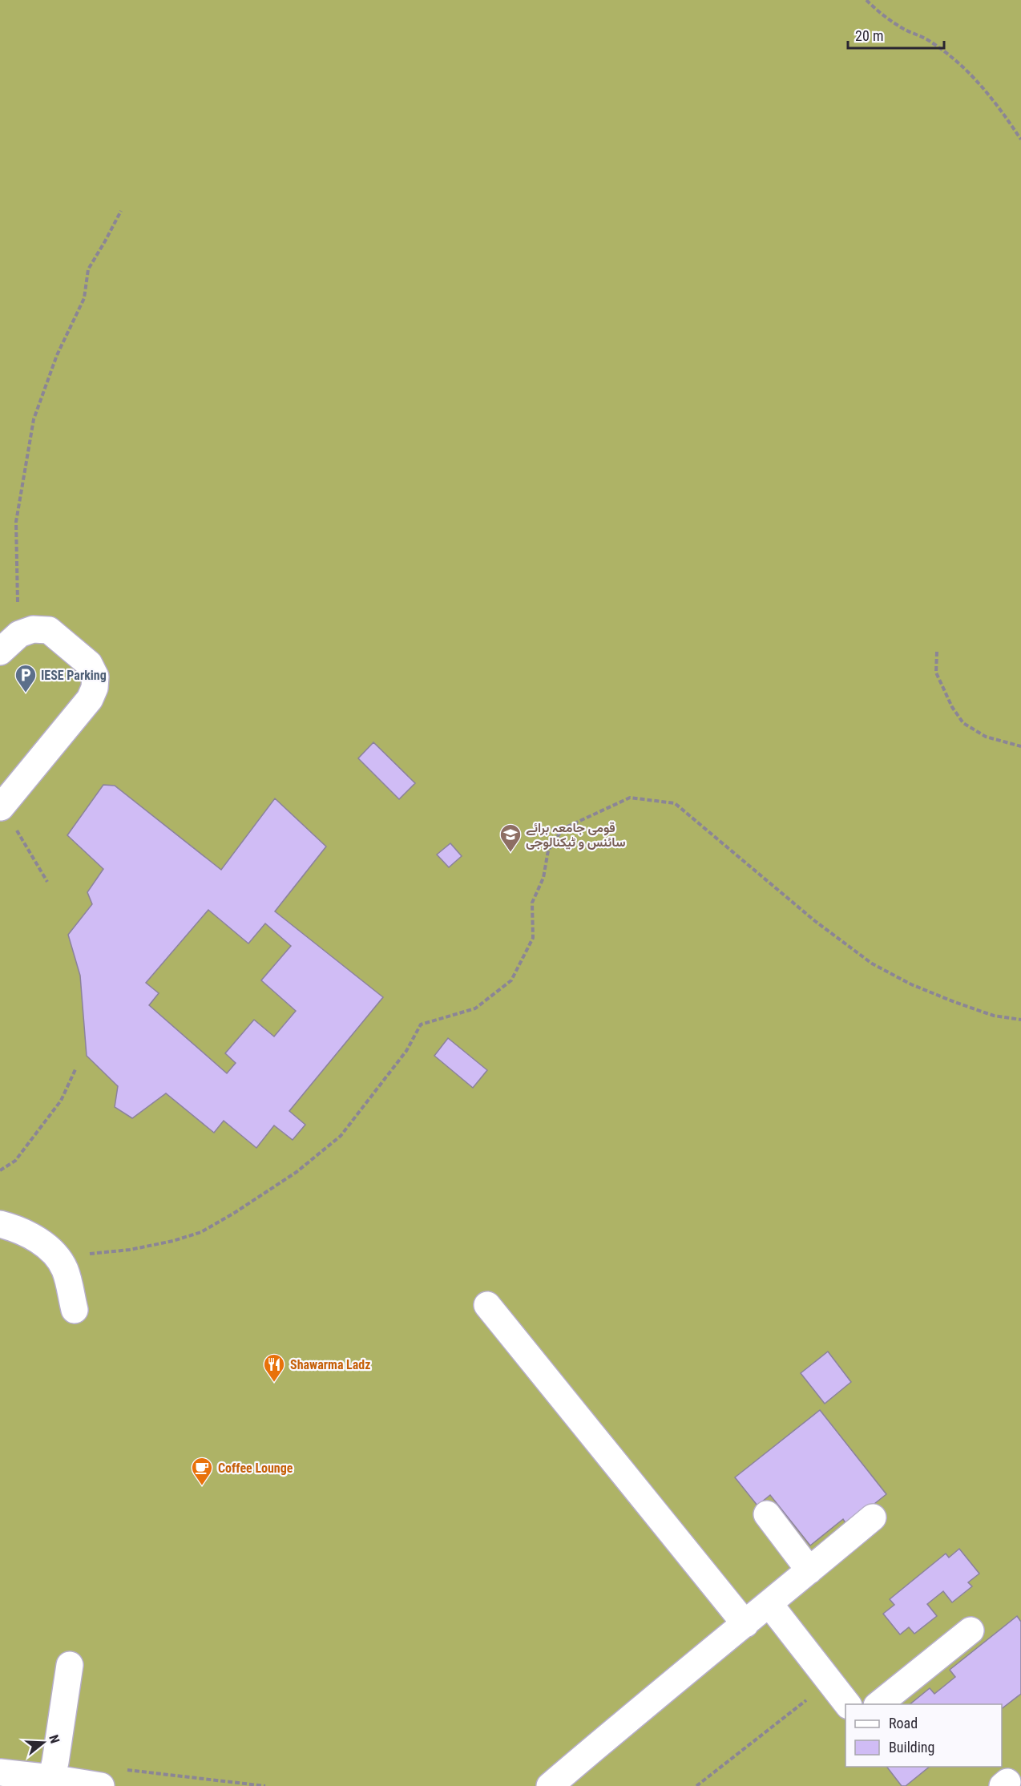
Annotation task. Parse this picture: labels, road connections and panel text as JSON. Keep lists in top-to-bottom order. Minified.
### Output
{"places":{"parking":["IESE Parking"],"school or university":["قومی جامعہ برائے سائنس و ٹیکنالوجی"],"restaurant":["Shawarma Ladz"],"cafe":["Coffee Lounge"]},"legend":["Road","Building"],"scale_bar":"20 m","north":"right"}
